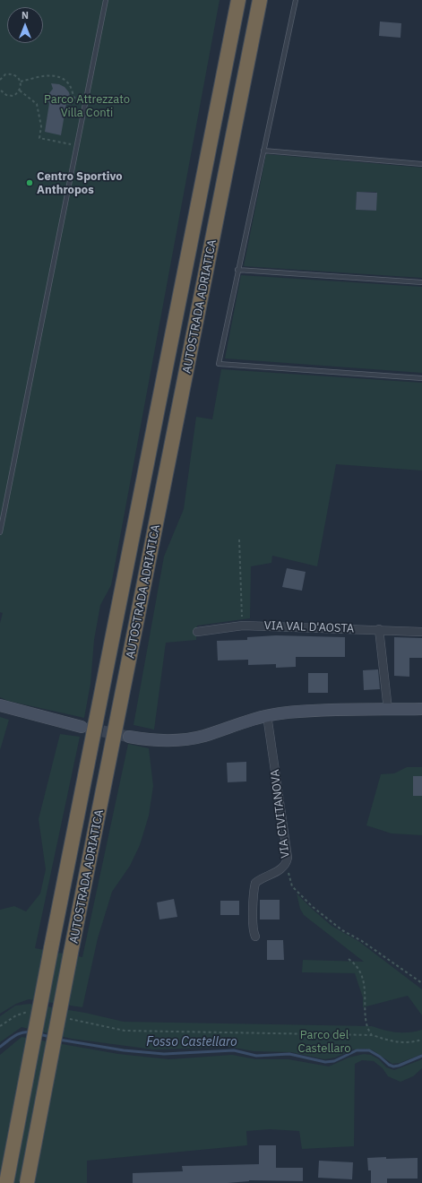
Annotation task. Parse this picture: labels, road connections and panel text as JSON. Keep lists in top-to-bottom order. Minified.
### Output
{"streets":{"highway":["AUTOSTRADA ADRIATICA"],"street":["VIA VAL D'AOSTA","VIA CIVITANOVA"]},"water":["Fosso Castellaro"],"parks":["Parco Attrezzato Villa Conti","Parco del Castellaro"],"places":["Centro Sportivo Anthropos"],"north":"top"}
